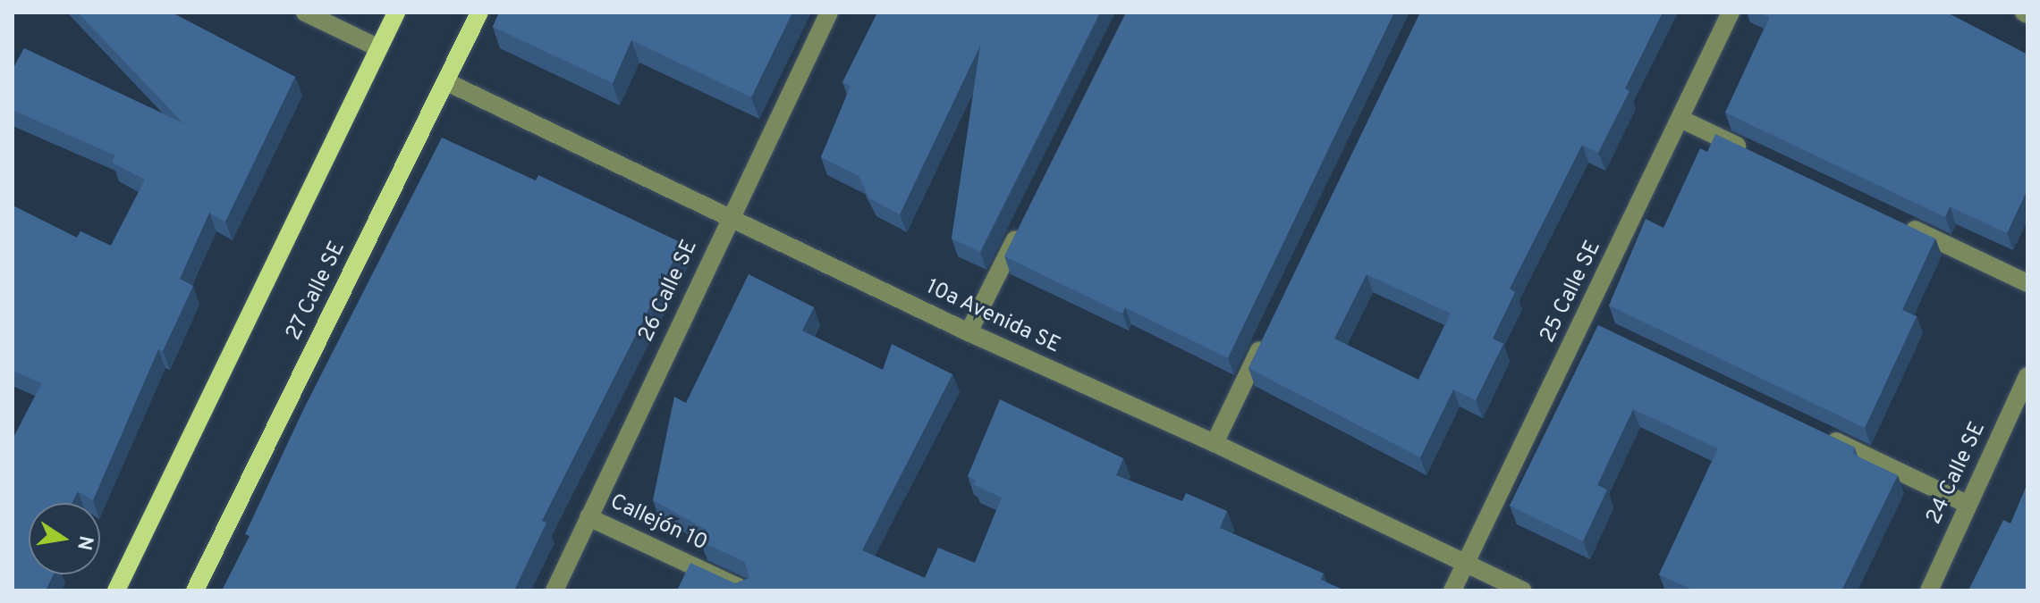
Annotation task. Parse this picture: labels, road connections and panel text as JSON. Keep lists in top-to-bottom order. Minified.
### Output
{"streets":{"main road":["27 Calle SE"],"street":["26 Calle SE","25 Calle SE","10a Avenida SE","24 Calle SE","Callejón 10"]},"crossings":[["27 Calle SE","10a Avenida SE"],["26 Calle SE","10a Avenida SE"],["26 Calle SE","Callejón 10"],["25 Calle SE","10a Avenida SE"]],"north":"right"}
